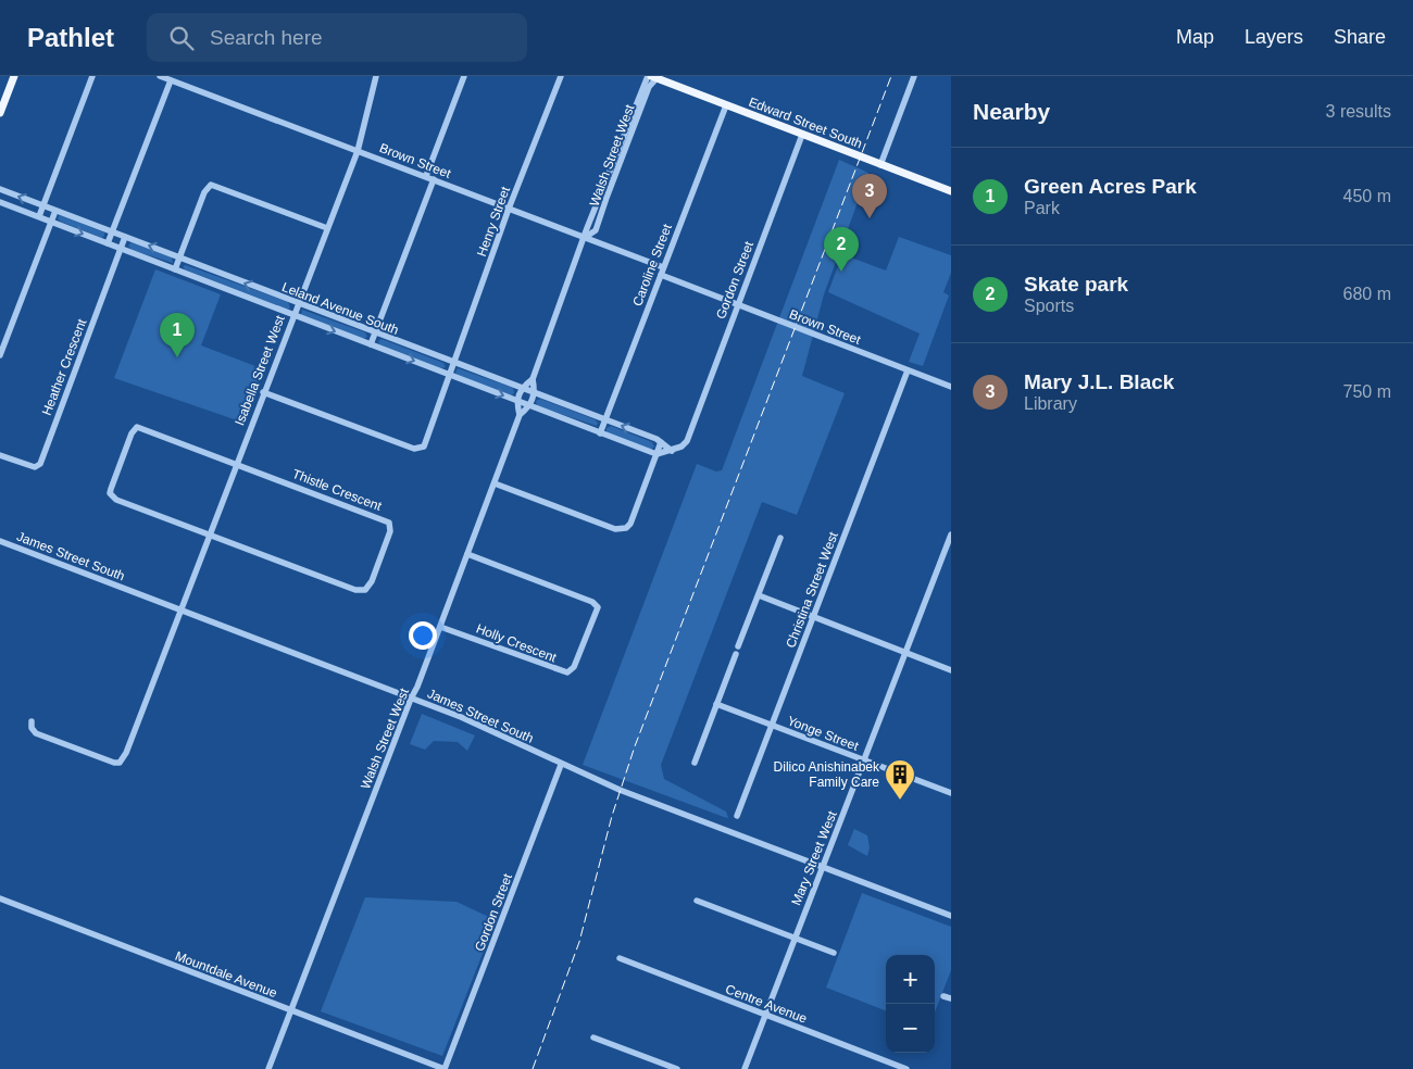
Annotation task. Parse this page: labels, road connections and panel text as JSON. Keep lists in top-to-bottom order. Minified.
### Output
{"streets":{"main road":["Edward Street South"],"street":["Walsh Street West","Brown Street","Henry Street","Caroline Street","Gordon Street","Leland Avenue South","Heather Crescent","Isabella Street West","Thistle Crescent","James Street South","Christina Street West","Holly Crescent","Yonge Street","Mary Street West","Mountdale Avenue","Centre Avenue"]},"crossings":[["Edward Street South","Walsh Street West"],["Edward Street South","Caroline Street"],["Edward Street South","Gordon Street"],["Walsh Street West","Brown Street"],["Walsh Street West","Leland Avenue South"],["Walsh Street West","James Street South"],["Walsh Street West","Holly Crescent"],["Walsh Street West","Mountdale Avenue"],["Brown Street","Henry Street"],["Brown Street","Caroline Street"],["Brown Street","Gordon Street"],["Brown Street","Isabella Street West"],["Brown Street","Christina Street West"],["Henry Street","Leland Avenue South"],["Henry Street","Isabella Street West"],["Caroline Street","Leland Avenue South"],["Gordon Street","Leland Avenue South"],["Gordon Street","James Street South"],["Gordon Street","Mountdale Avenue"],["Leland Avenue South","Heather Crescent"],["Leland Avenue South","Isabella Street West"],["Isabella Street West","Thistle Crescent"],["Isabella Street West","James Street South"],["James Street South","Mary Street West"],["Christina Street West","Yonge Street"],["Yonge Street","Mary Street West"],["Mary Street West","Centre Avenue"]],"places":{"building":["Dilico Anishinabek Family Care"]},"page":{"header":"Pathlet","search":"Search here","nav":["Map","Layers","Share"],"heading":["Nearby","3 results"],"list":[{"mark":"1","name":"Green Acres Park","note":"Park","value":"450 m"},{"mark":"2","name":"Skate park","note":"Sports","value":"680 m"},{"mark":"3","name":"Mary J.L. Black","note":"Library","value":"750 m"}],"pins":["3","2","1"],"map_buttons":["+","−"]}}
